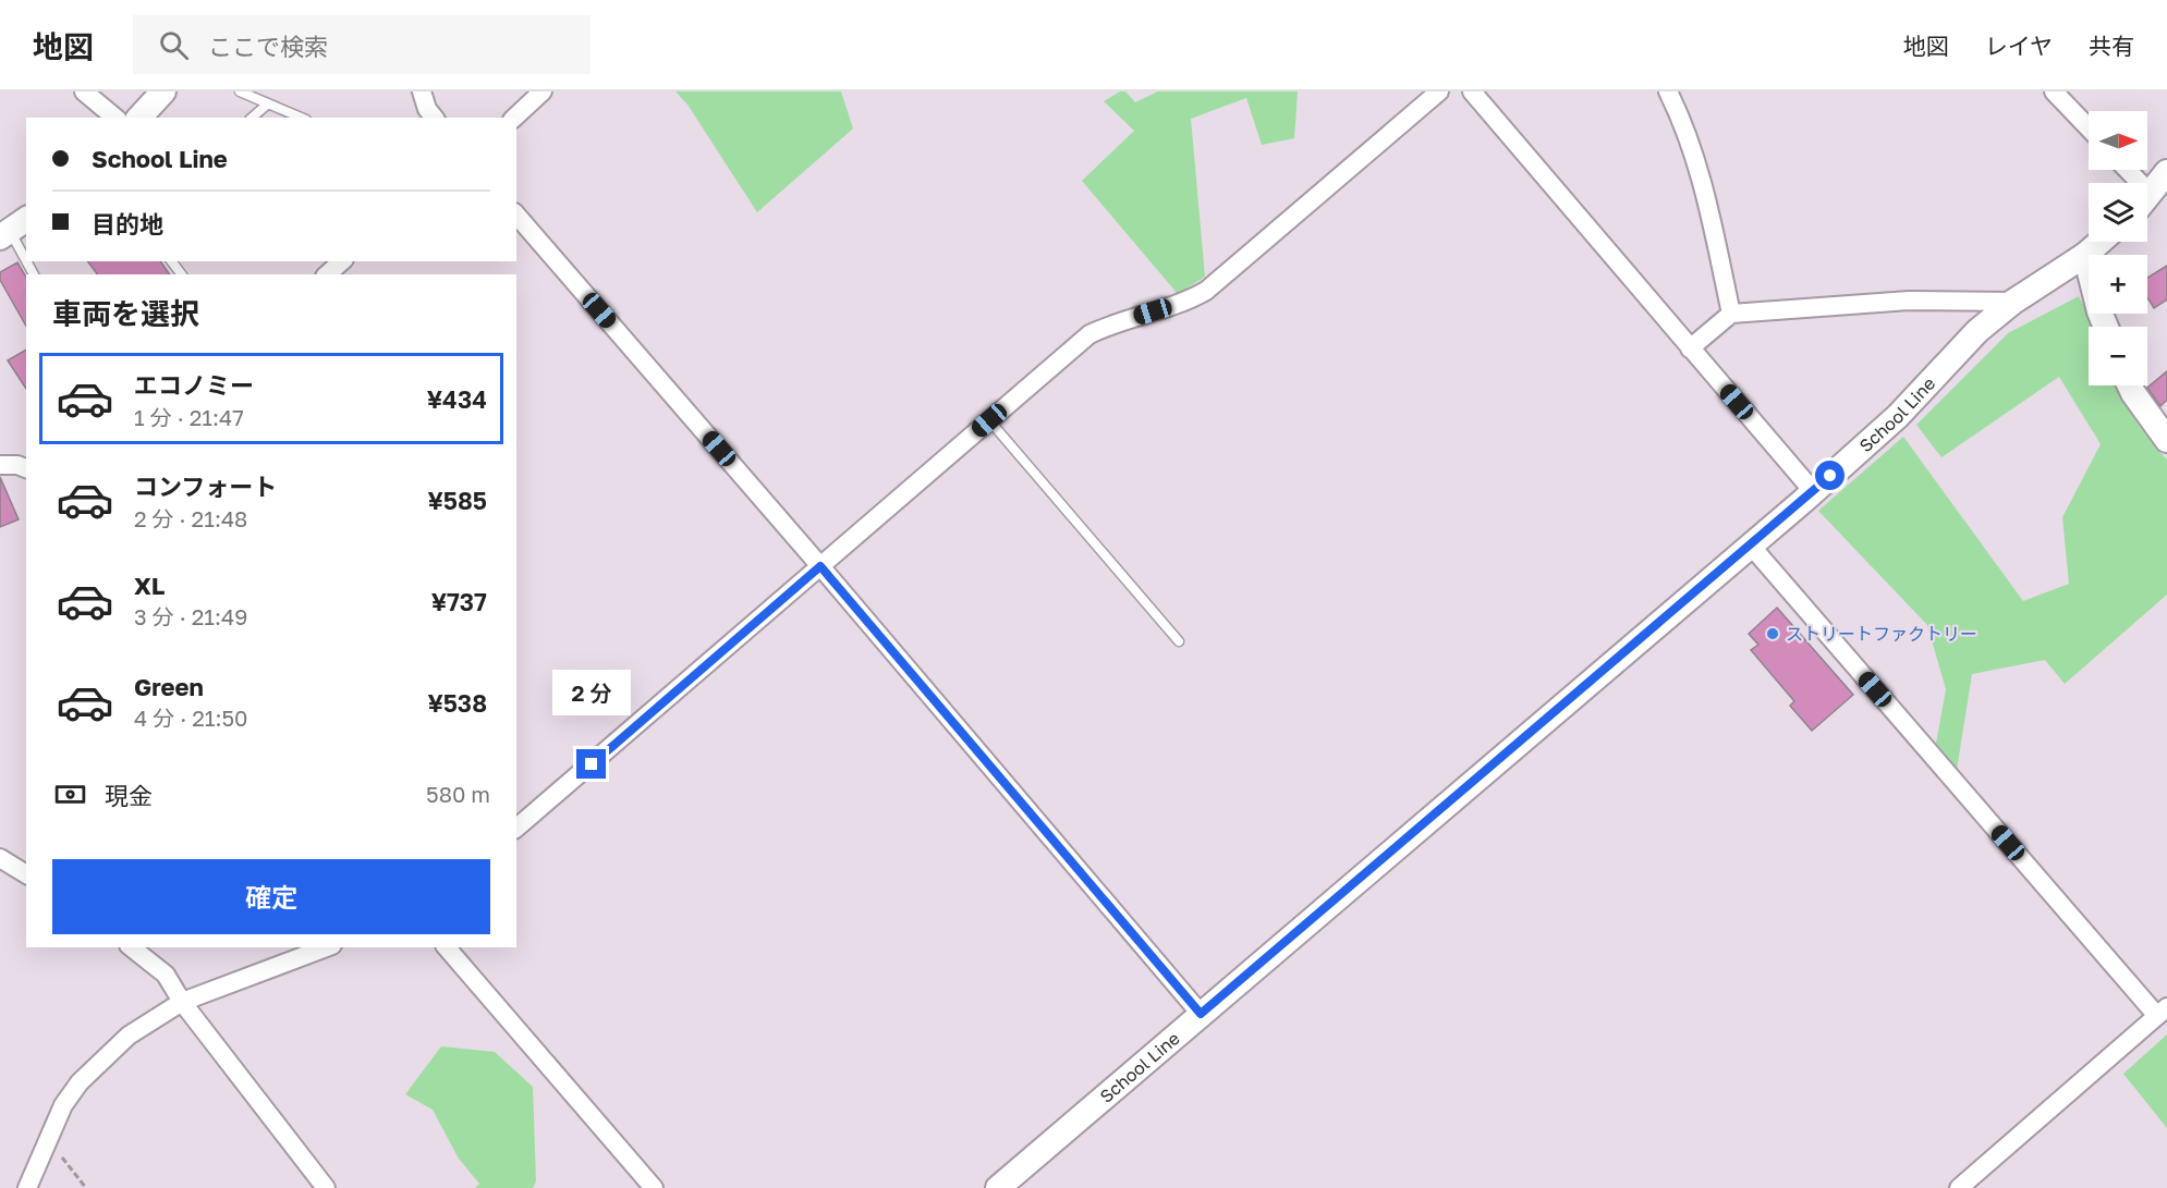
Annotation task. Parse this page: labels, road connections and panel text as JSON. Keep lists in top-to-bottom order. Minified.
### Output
{"streets":{"street":["School Line"]},"places":["ストリートファクトリー"],"north":"right","page":{"header":"地図","search":"ここで検索","nav":["地図","レイヤ","共有"],"map_buttons":["+","−"],"banner":["School Line","目的地"],"heading":"車両を選択","list":[{"name":"エコノミー","note":"1 分 · 21:47","value":"¥434"},{"name":"コンフォート","note":"2 分 · 21:48","value":"¥585"},{"name":"XL","note":"3 分 · 21:49","value":"¥737"},{"name":"Green","note":"4 分 · 21:50","value":"¥538"}],"bubble":"2 分","pay":["現金","580 m"],"buttons":"確定"}}
